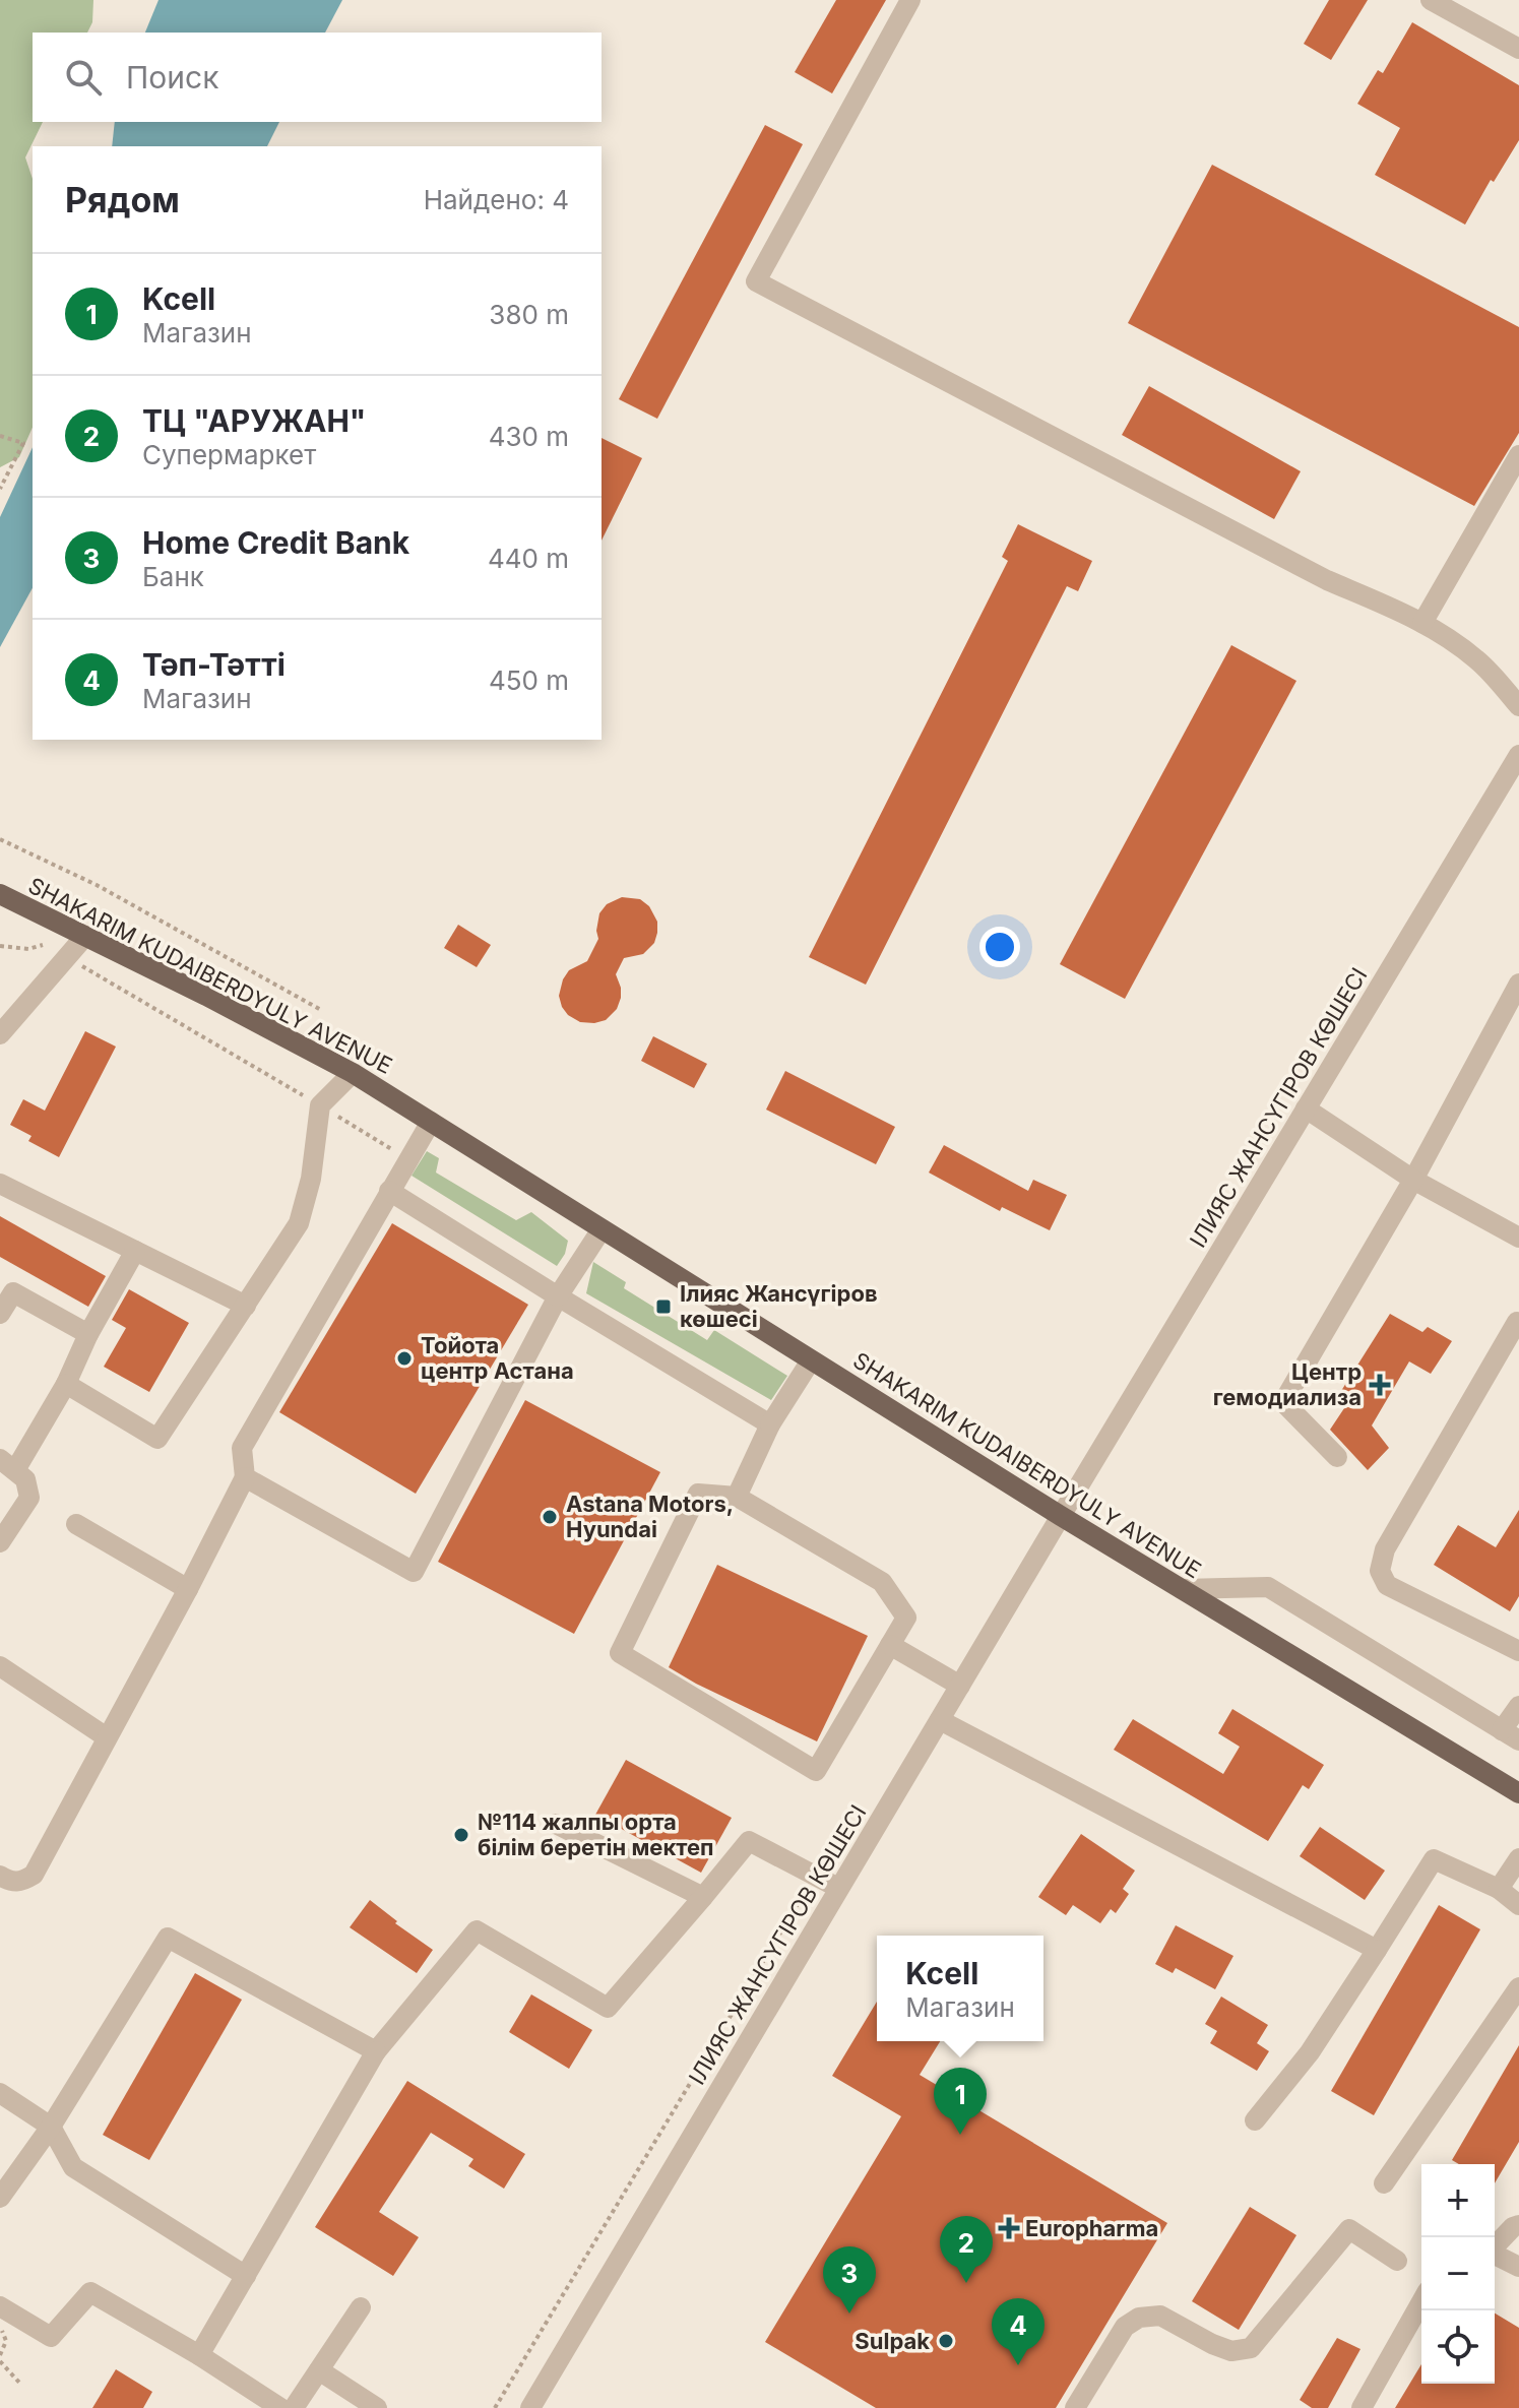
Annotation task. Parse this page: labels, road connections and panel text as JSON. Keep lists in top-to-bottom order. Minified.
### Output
{"streets":{"main road":["SHAKARIM KUDAIBERDYULY AVENUE"],"street":["ІЛИЯС ЖАНСҮГІРОВ КӨШЕСІ"]},"crossings":[["SHAKARIM KUDAIBERDYULY AVENUE","ІЛИЯС ЖАНСҮГІРОВ КӨШЕСІ"]],"places":{"transit":["Ілияс Жансүгіров көшесі"],"other":["Тойота центр Астана","Astana Motors, Hyundai","№114 жалпы орта білім беретін мектеп","Sulpak"],"health":["Центр гемодиализа","Europharma"]},"page":{"search":"Поиск","heading":["Рядом","Найдено: 4"],"list":[{"mark":"1","name":"Kcell","note":"Магазин","value":"380 m"},{"mark":"2","name":"ТЦ \"АРУЖАН\"","note":"Супермаркет","value":"430 m"},{"mark":"3","name":"Home Credit Bank","note":"Банк","value":"440 m"},{"mark":"4","name":"Тәп-Тәтті","note":"Магазин","value":"450 m"}],"popup":["Kcell","Магазин"],"pins":["1","2","3","4"],"map_buttons":["+","−"]}}
